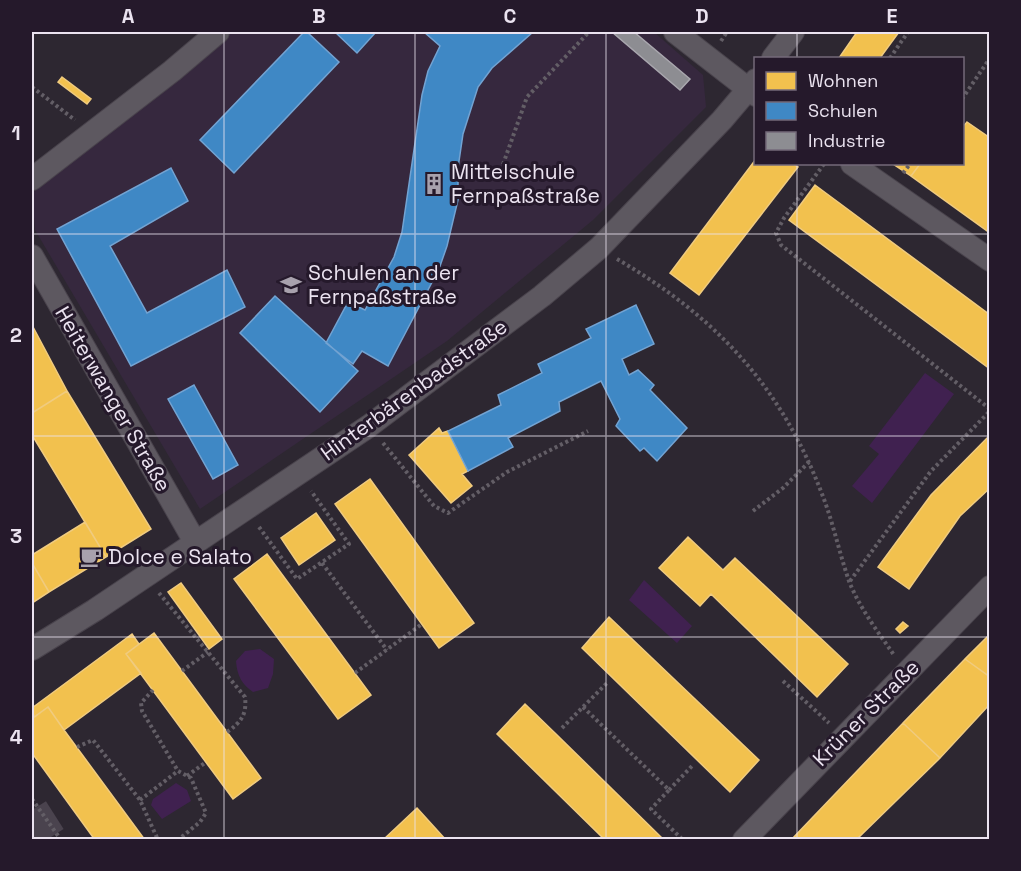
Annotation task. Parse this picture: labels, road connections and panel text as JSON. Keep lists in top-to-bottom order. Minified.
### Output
{"streets":{"street":["Hinterbärenbadstraße","Heiterwanger Straße","Krüner Straße"]},"crossings":[["Hinterbärenbadstraße","Heiterwanger Straße"]],"places":{"building":["Mittelschule Fernpaßstraße"],"school or university":["Schulen an der Fernpaßstraße"],"cafe":["Dolce e Salato"]},"legend":["Wohnen","Schulen","Industrie"],"grid":{"columns":["A","B","C","D","E"],"rows":["1","2","3","4"]}}
